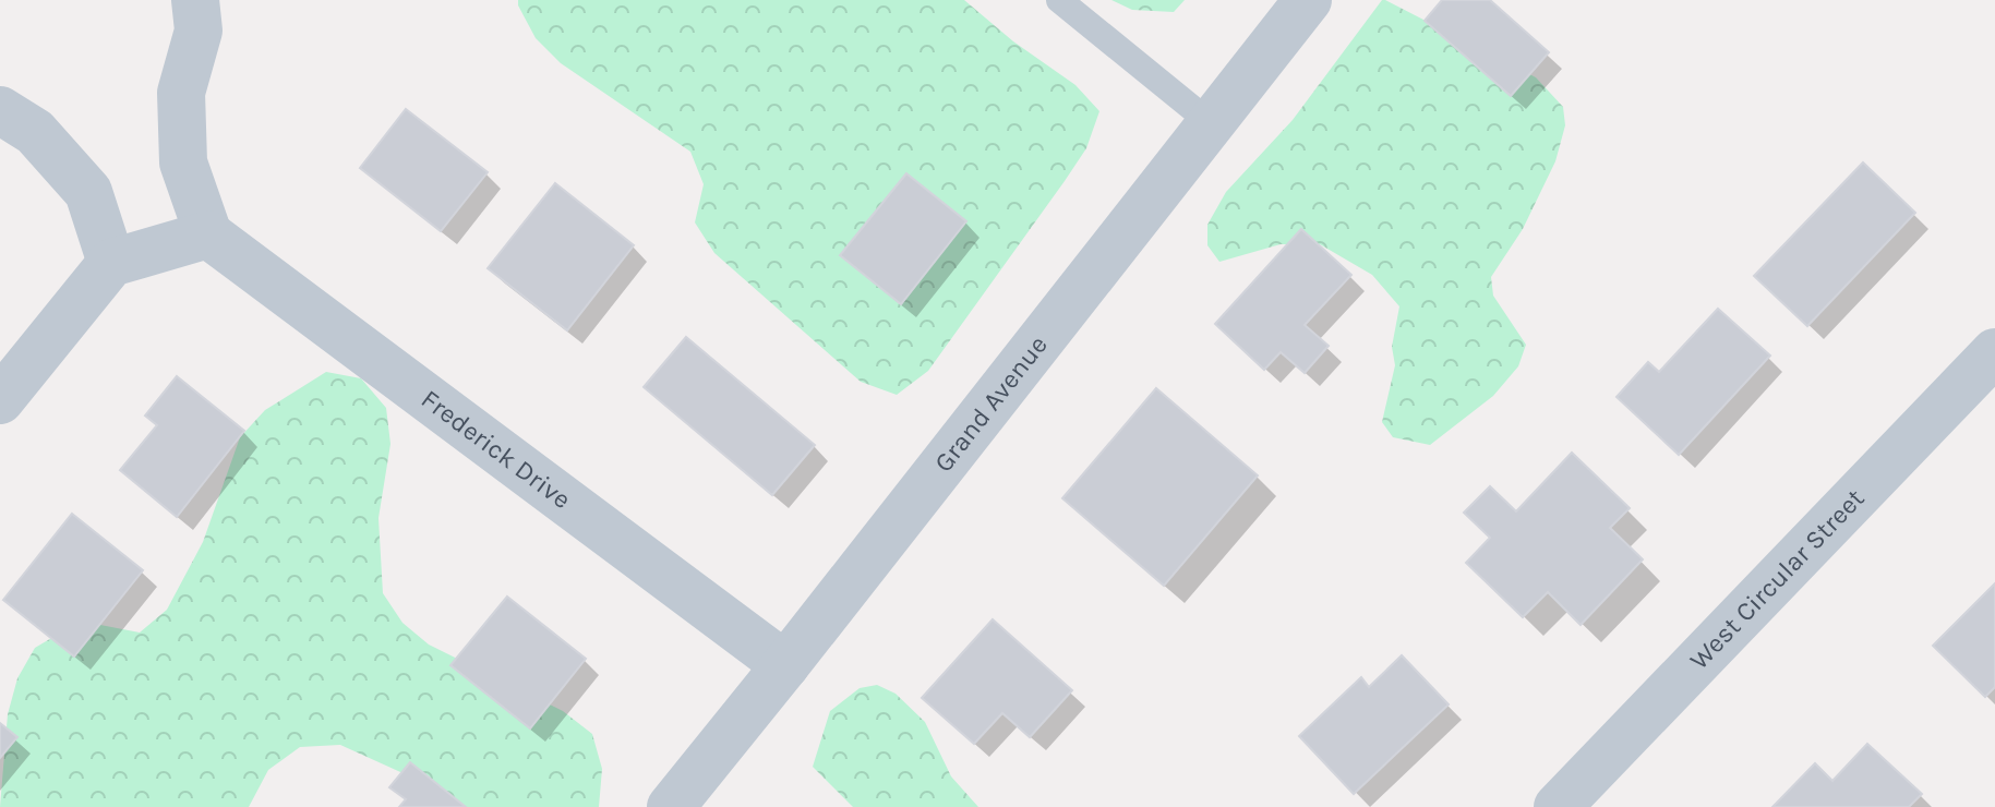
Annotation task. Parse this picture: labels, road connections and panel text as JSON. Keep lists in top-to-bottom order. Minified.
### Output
{"streets":{"street":["Grand Avenue","Frederick Drive","West Circular Street"]},"crossings":[["Grand Avenue","Frederick Drive"]]}
